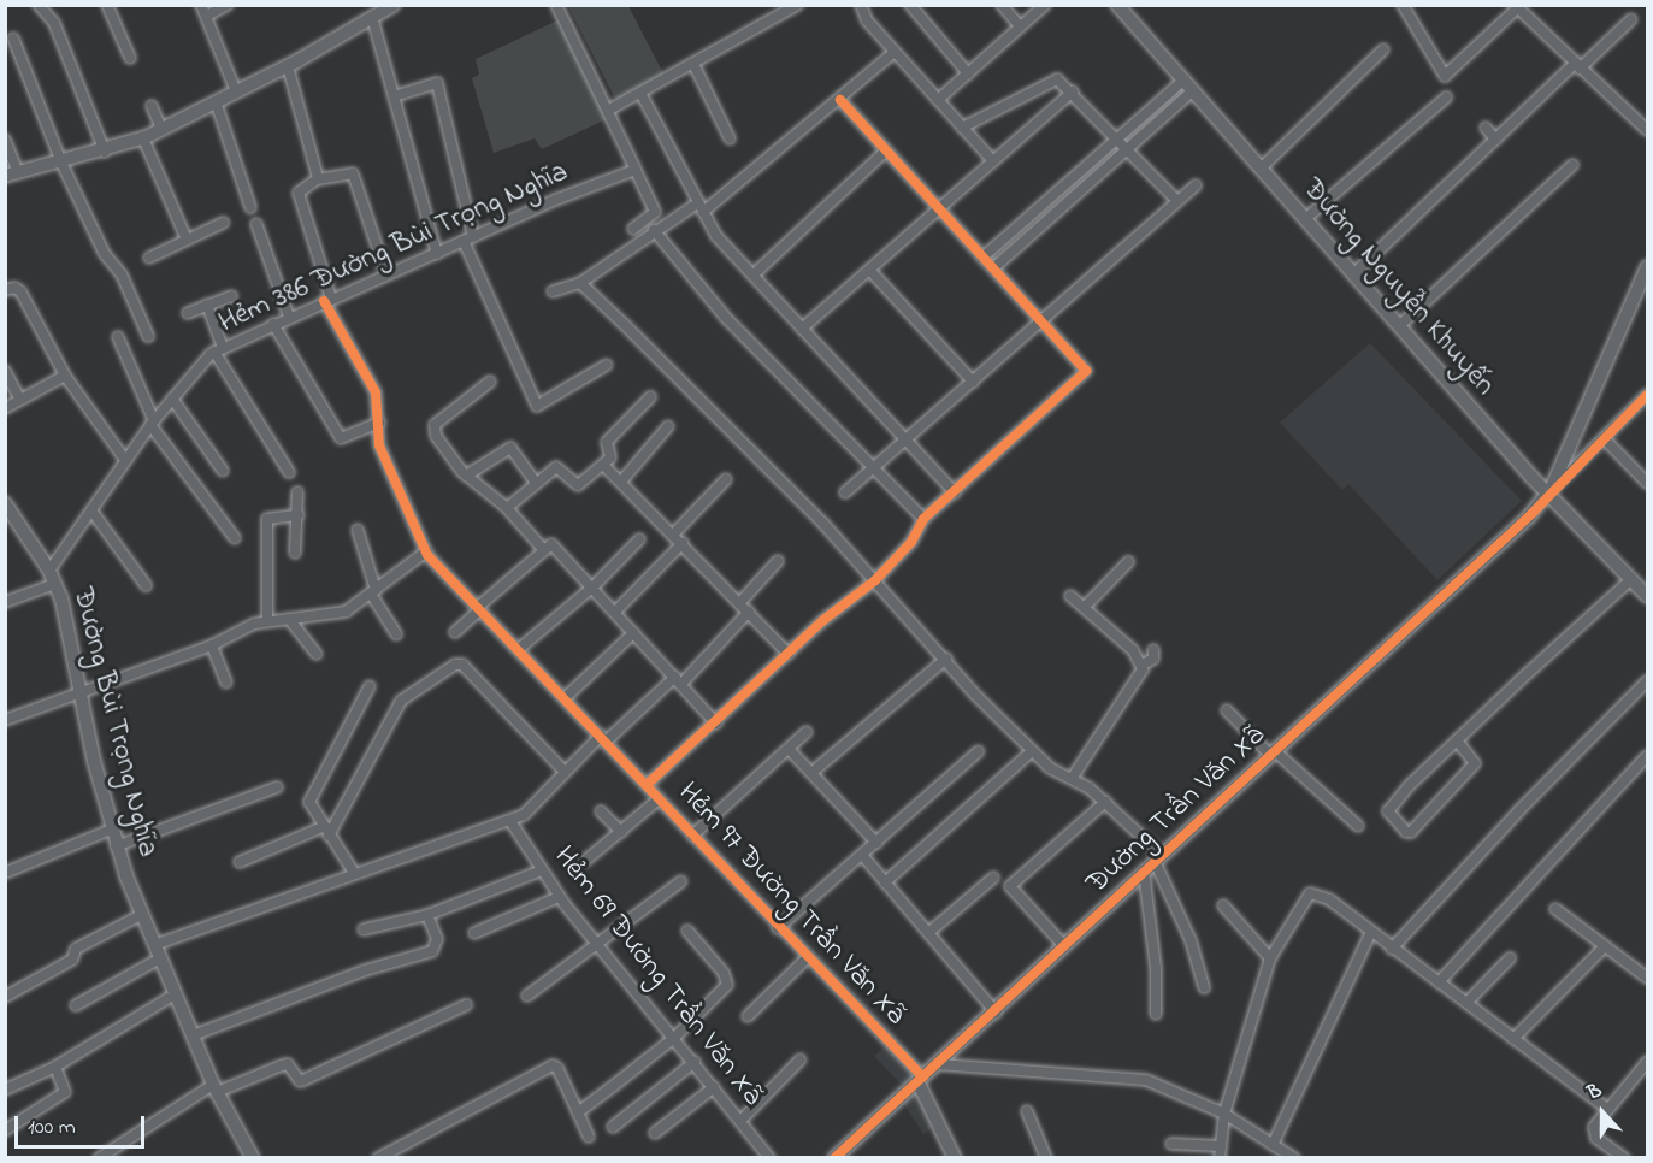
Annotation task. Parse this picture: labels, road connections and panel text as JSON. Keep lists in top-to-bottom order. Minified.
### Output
{"streets":{"street":["Hẻm 386 Đường Bùi Trọng Nghĩa","Đường Nguyễn Khuyến","Đường Bùi Trọng Nghĩa","Đường Trần Văn Xã","Hẻm 97 Đường Trần Văn Xã","Hẻm 69 Đường Trần Văn Xã"]},"crossings":[["Hẻm 386 Đường Bùi Trọng Nghĩa","Đường Bùi Trọng Nghĩa"],["Hẻm 386 Đường Bùi Trọng Nghĩa","Hẻm 97 Đường Trần Văn Xã"],["Đường Nguyễn Khuyến","Đường Trần Văn Xã"],["Đường Trần Văn Xã","Hẻm 97 Đường Trần Văn Xã"]],"scale_bar":"100 m","north":"top"}
